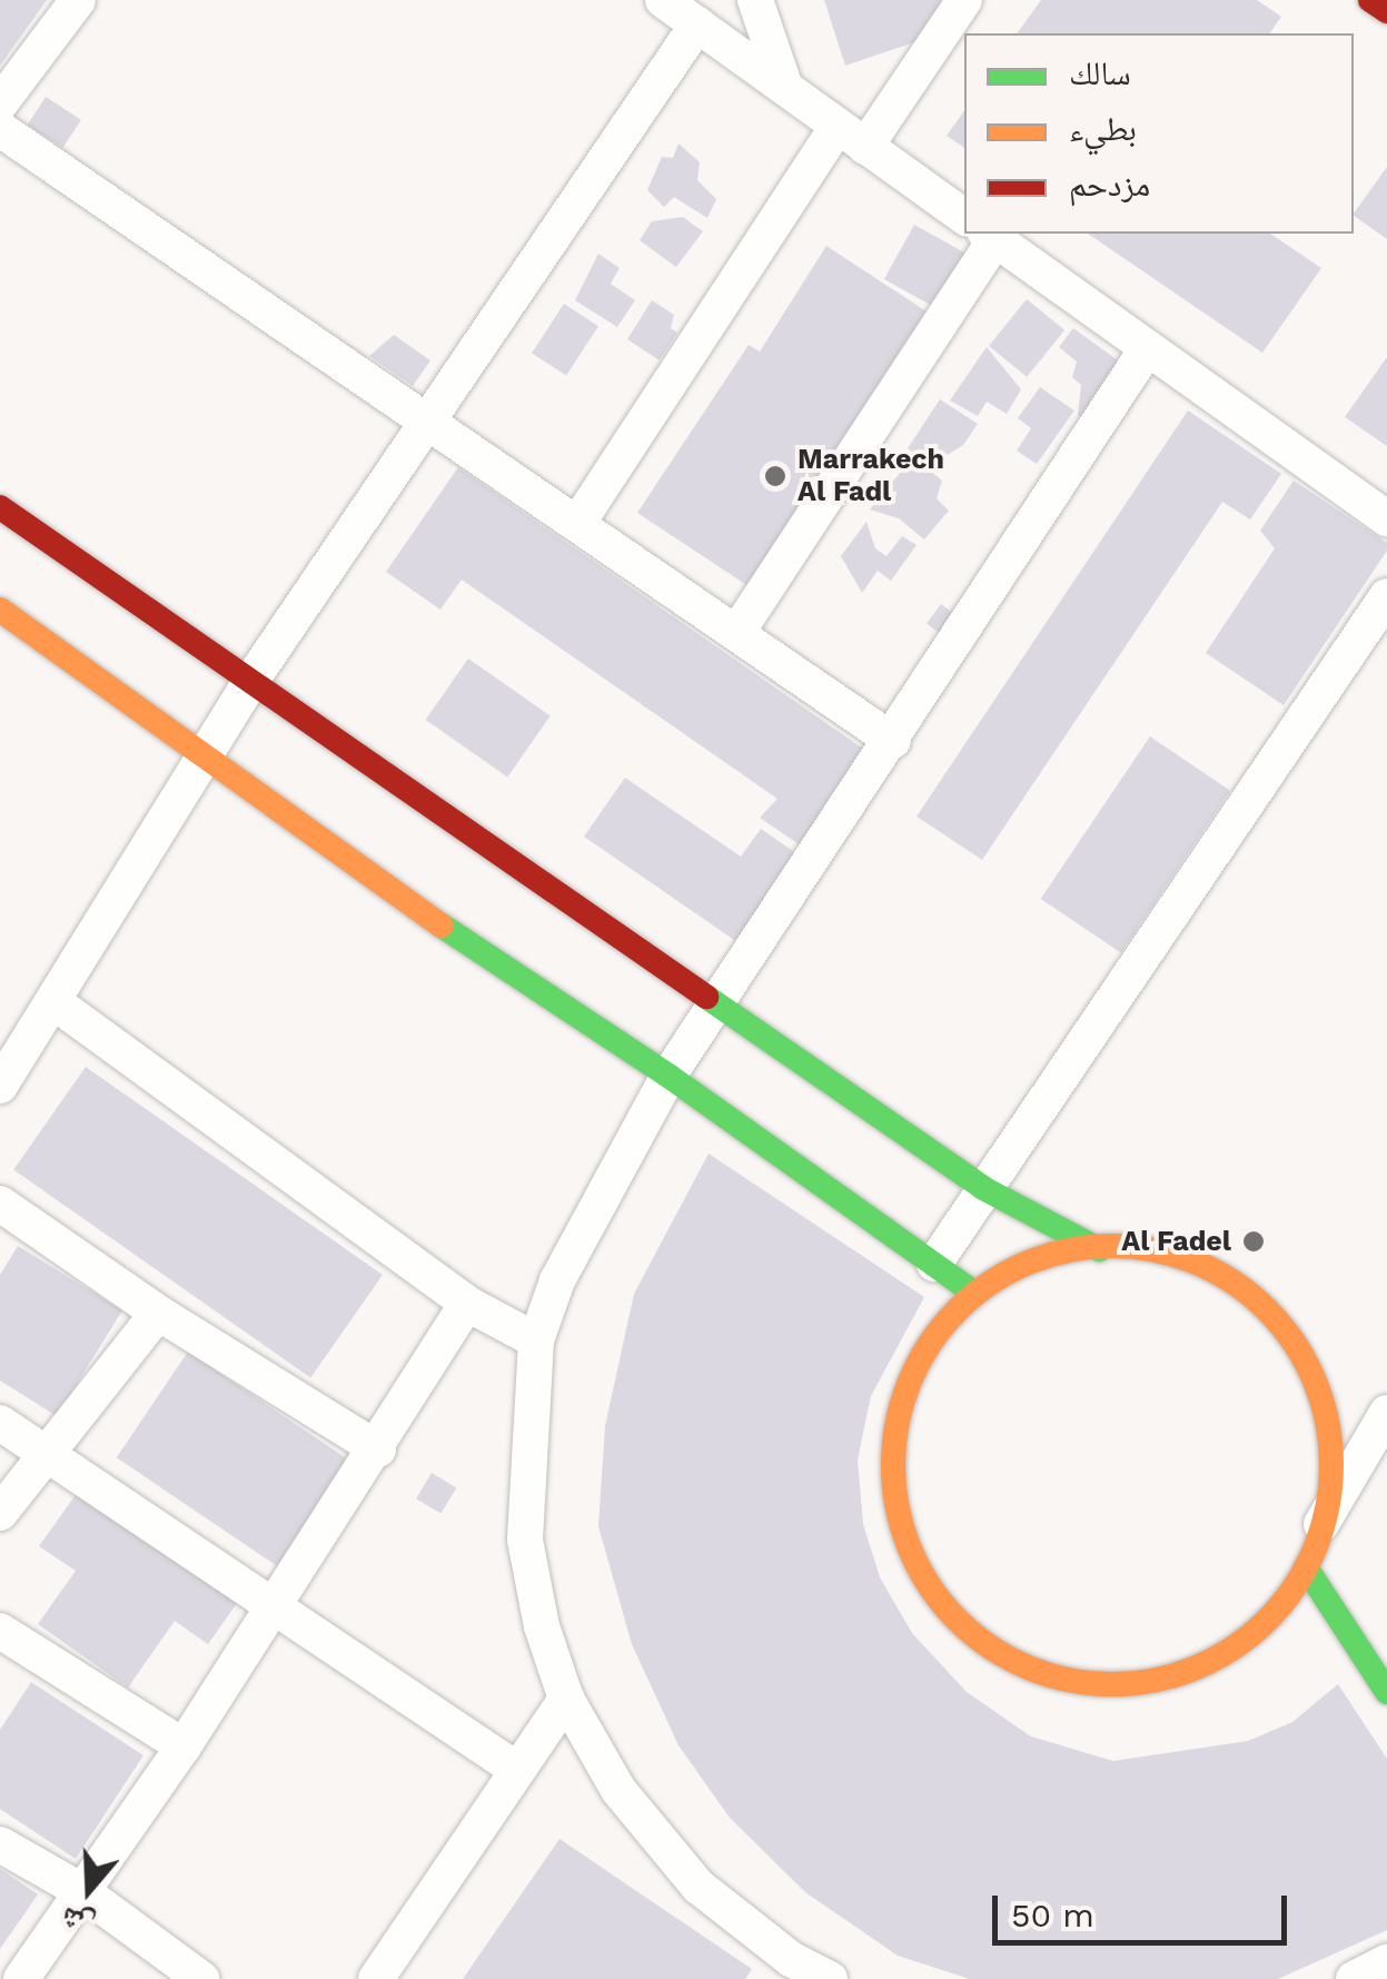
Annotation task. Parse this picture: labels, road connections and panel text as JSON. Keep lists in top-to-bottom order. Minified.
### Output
{"places":["Marrakech Al Fadl","Al Fadel"],"legend":["سالك","بطيء","مزدحم"],"scale_bar":"50 m","north":"bottom"}
